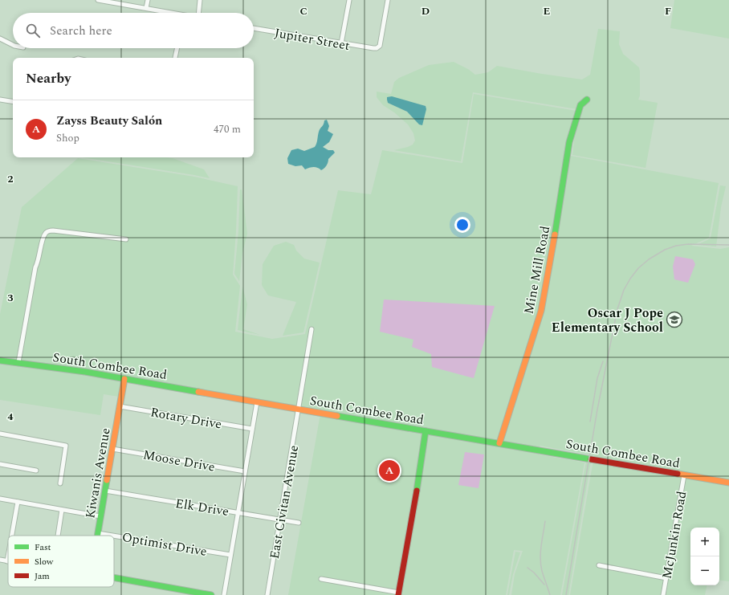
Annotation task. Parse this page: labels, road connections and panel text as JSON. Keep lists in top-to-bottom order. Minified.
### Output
{"streets":{"street":["Jupiter Street","Mine Mill Road","South Combee Road","Rotary Drive","Moose Drive","Kiwanis Avenue","East Civitan Avenue","Elk Drive","McJunkin Road","Optimist Drive"]},"crossings":[["Mine Mill Road","South Combee Road"],["South Combee Road","Kiwanis Avenue"],["South Combee Road","East Civitan Avenue"],["South Combee Road","McJunkin Road"],["Rotary Drive","Kiwanis Avenue"],["Moose Drive","Kiwanis Avenue"],["Kiwanis Avenue","Elk Drive"],["Kiwanis Avenue","Optimist Drive"],["East Civitan Avenue","Elk Drive"]],"places":{"school or university":["Oscar J Pope Elementary School"]},"legend":["Fast","Slow","Jam"],"page":{"search":"Search here","heading":"Nearby","list":[{"mark":"A","name":"Zayss Beauty Salón","note":"Shop","value":"470 m"}],"pins":"A","map_buttons":["+","−"]},"grid":{"columns":["C","D","E","F"],"rows":["2","3","4"]}}
